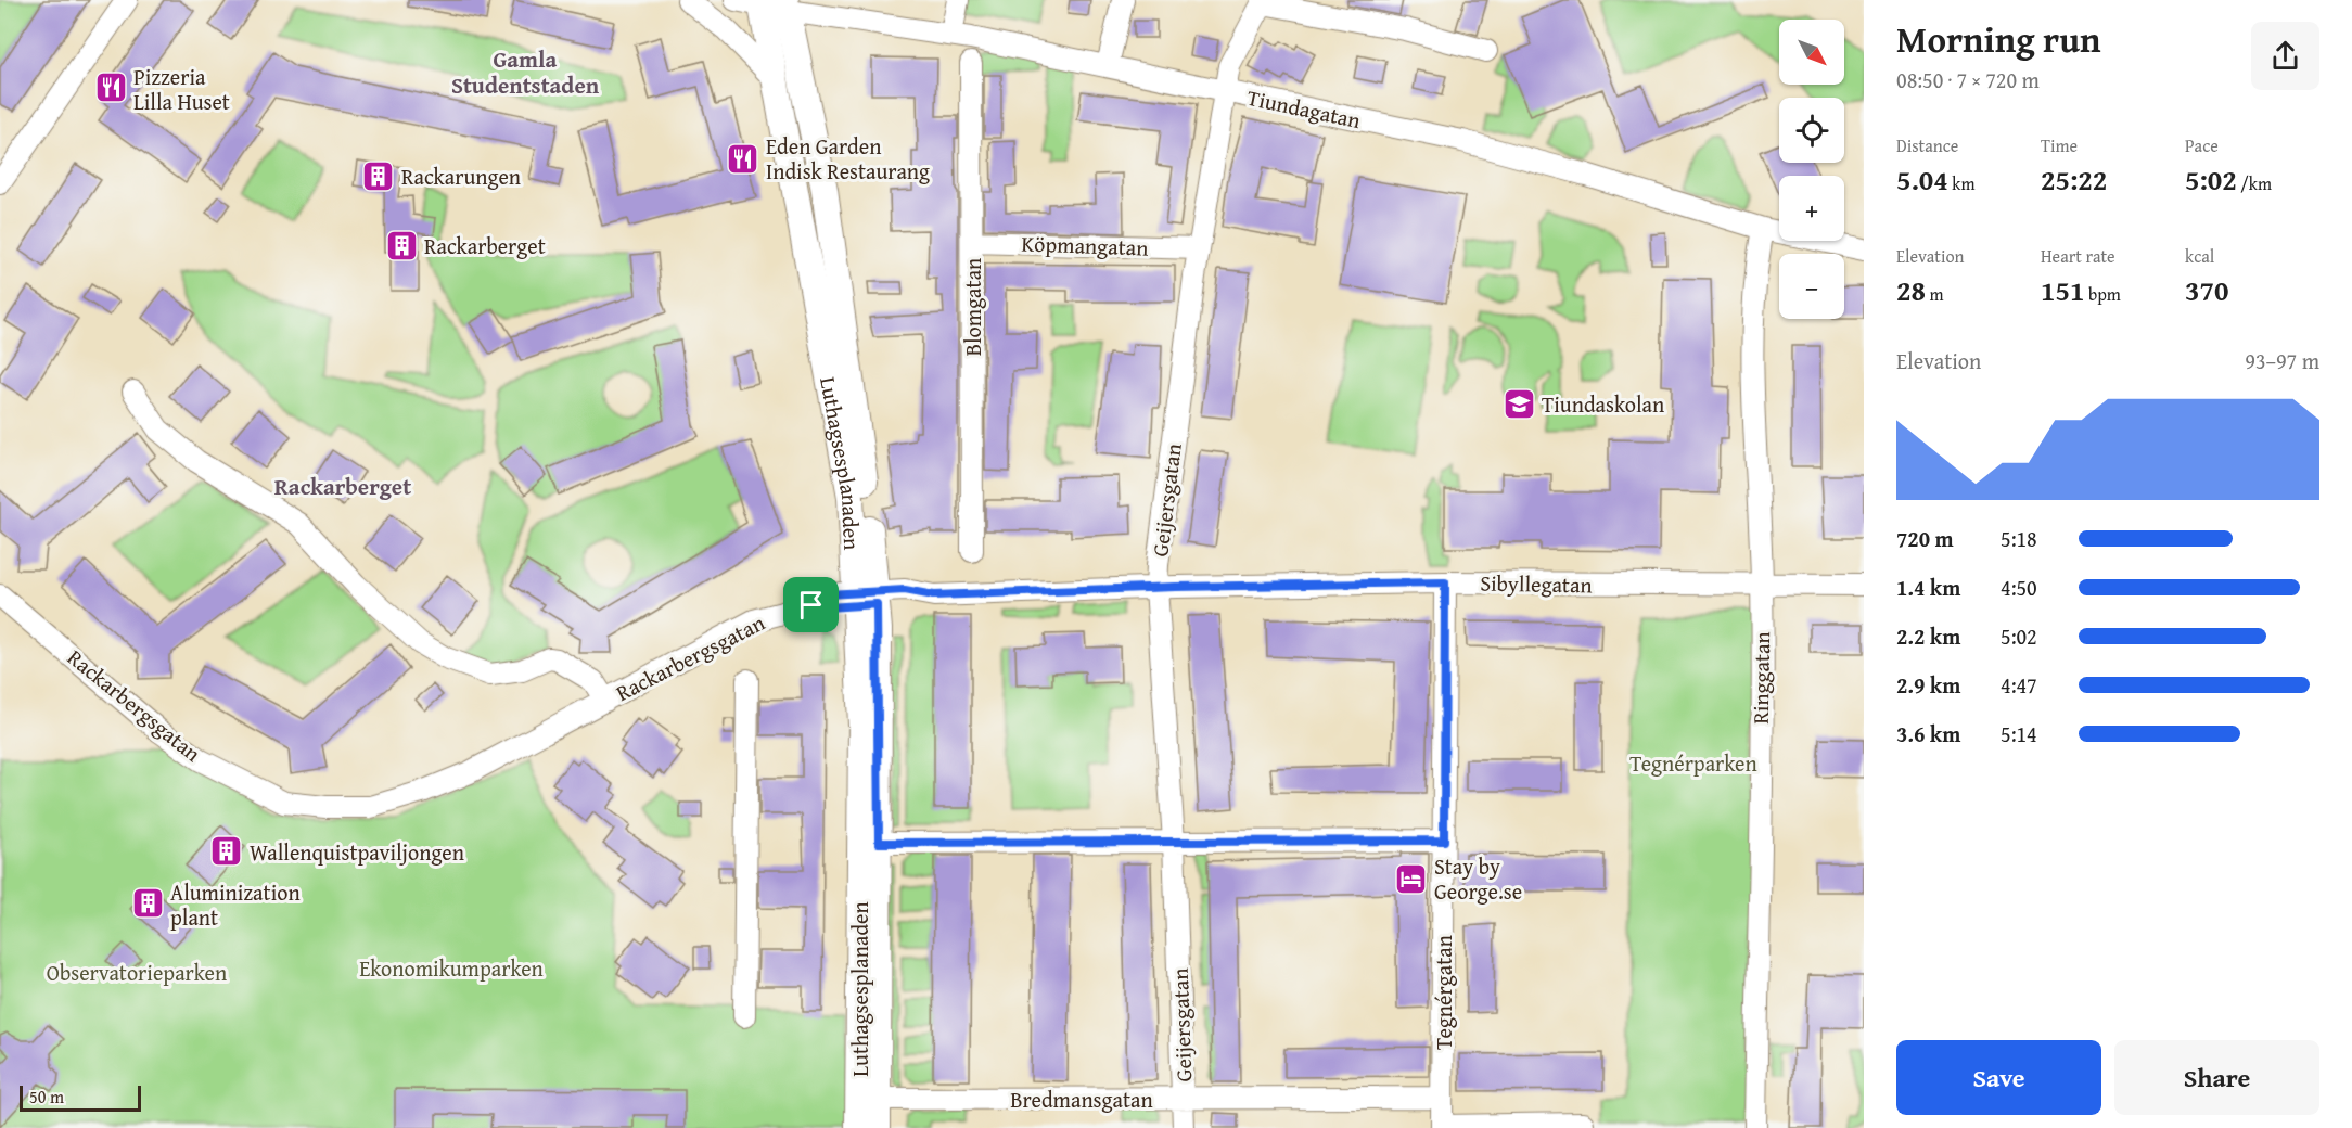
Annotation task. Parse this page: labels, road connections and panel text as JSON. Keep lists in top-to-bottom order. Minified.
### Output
{"streets":{"main road":["Luthagsesplanaden"],"street":["Tiundagatan","Köpmangatan","Blomgatan","Geijersgatan","Sibyllegatan","Rackarbergsgatan","Ringgatan","Tegnérgatan","Bredmansgatan"]},"crossings":[["Tiundagatan","Luthagsesplanaden"],["Tiundagatan","Geijersgatan"],["Tiundagatan","Ringgatan"],["Köpmangatan","Blomgatan"],["Köpmangatan","Geijersgatan"],["Luthagsesplanaden","Sibyllegatan"],["Luthagsesplanaden","Rackarbergsgatan"],["Luthagsesplanaden","Bredmansgatan"],["Geijersgatan","Sibyllegatan"],["Geijersgatan","Bredmansgatan"],["Sibyllegatan","Rackarbergsgatan"],["Sibyllegatan","Ringgatan"],["Sibyllegatan","Tegnérgatan"],["Tegnérgatan","Bredmansgatan"]],"districts":["Gamla Studentstaden","Rackarberget"],"parks":["Tegnérparken","Ekonomikumparken","Observatorieparken"],"places":{"restaurant":["Pizzeria Lilla Huset","Eden Garden Indisk Restaurang"],"building":["Rackarungen","Rackarberget","Wallenquistpaviljongen","Aluminization plant"],"school or university":["Tiundaskolan"],"hotel":["Stay by George.se"]},"scale_bar":"50 m","north":"bottom right","page":{"heading":["Morning run","08:50 · 7 × 720 m"],"map_buttons":["+","−"],"stats":[["Distance","5.04 km"],["Time","25:22"],["Pace","5:02 /km"],["Elevation","28 m"],["Heart rate","151 bpm"],["kcal","370"]],"chart":["Elevation","93–97 m"],"list":[{"name":"720 m","note":"5:18"},{"name":"1.4 km","note":"4:50"},{"name":"2.2 km","note":"5:02"},{"name":"2.9 km","note":"4:47"},{"name":"3.6 km","note":"5:14"}],"buttons":["Save","Share"],"scale":"50 m"}}
